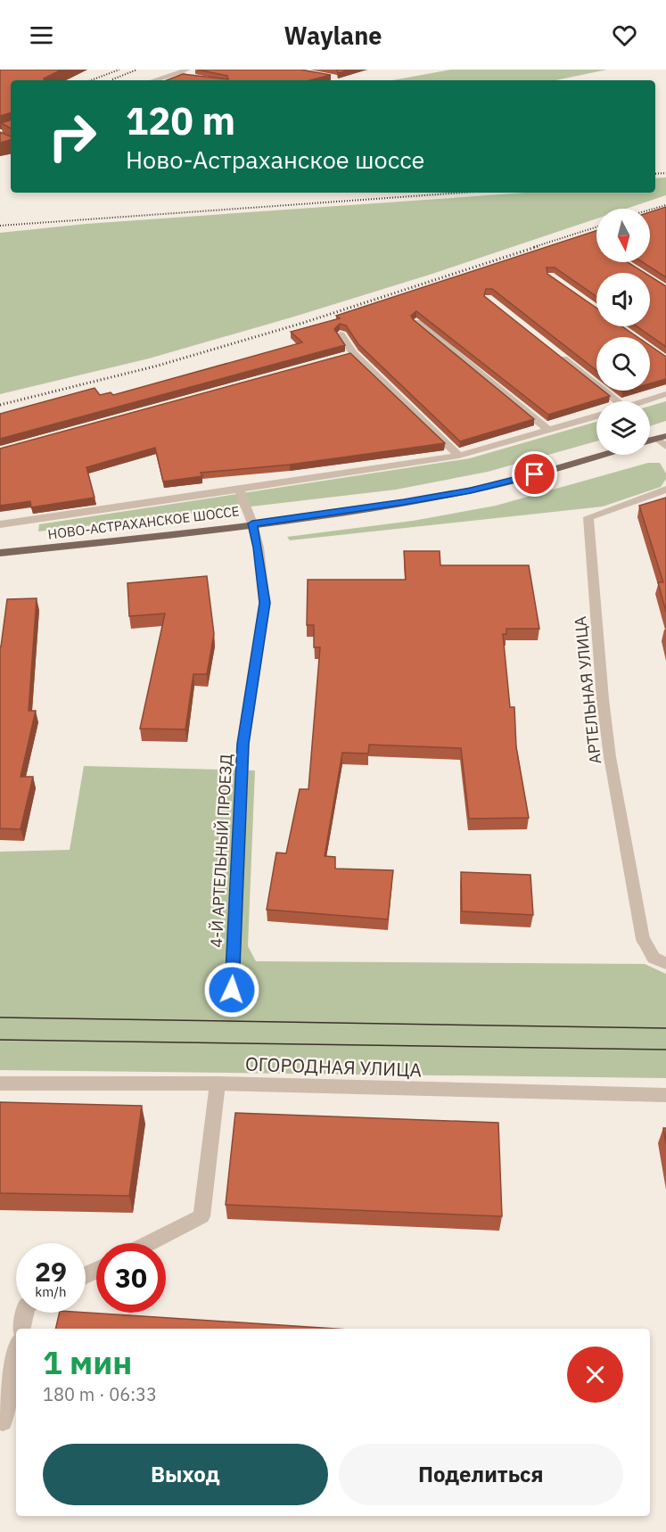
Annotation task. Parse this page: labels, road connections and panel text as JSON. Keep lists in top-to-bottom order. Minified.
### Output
{"streets":{"main road":["НОВО-АСТРАХАНСКОЕ ШОССЕ"],"street":["АРТЕЛЬНАЯ УЛИЦА","4-Й АРТЕЛЬНЫЙ ПРОЕЗД","ОГОРОДНАЯ УЛИЦА"]},"crossings":[["НОВО-АСТРАХАНСКОЕ ШОССЕ","4-Й АРТЕЛЬНЫЙ ПРОЕЗД"]],"north":"bottom","page":{"header":"Waylane","turn":["120 m","Ново-Астраханское шоссе"],"speed":"29 km/h","limit":"30","heading":["1 мин","180 m · 06:33"],"buttons":["Выход","Поделиться"]}}
